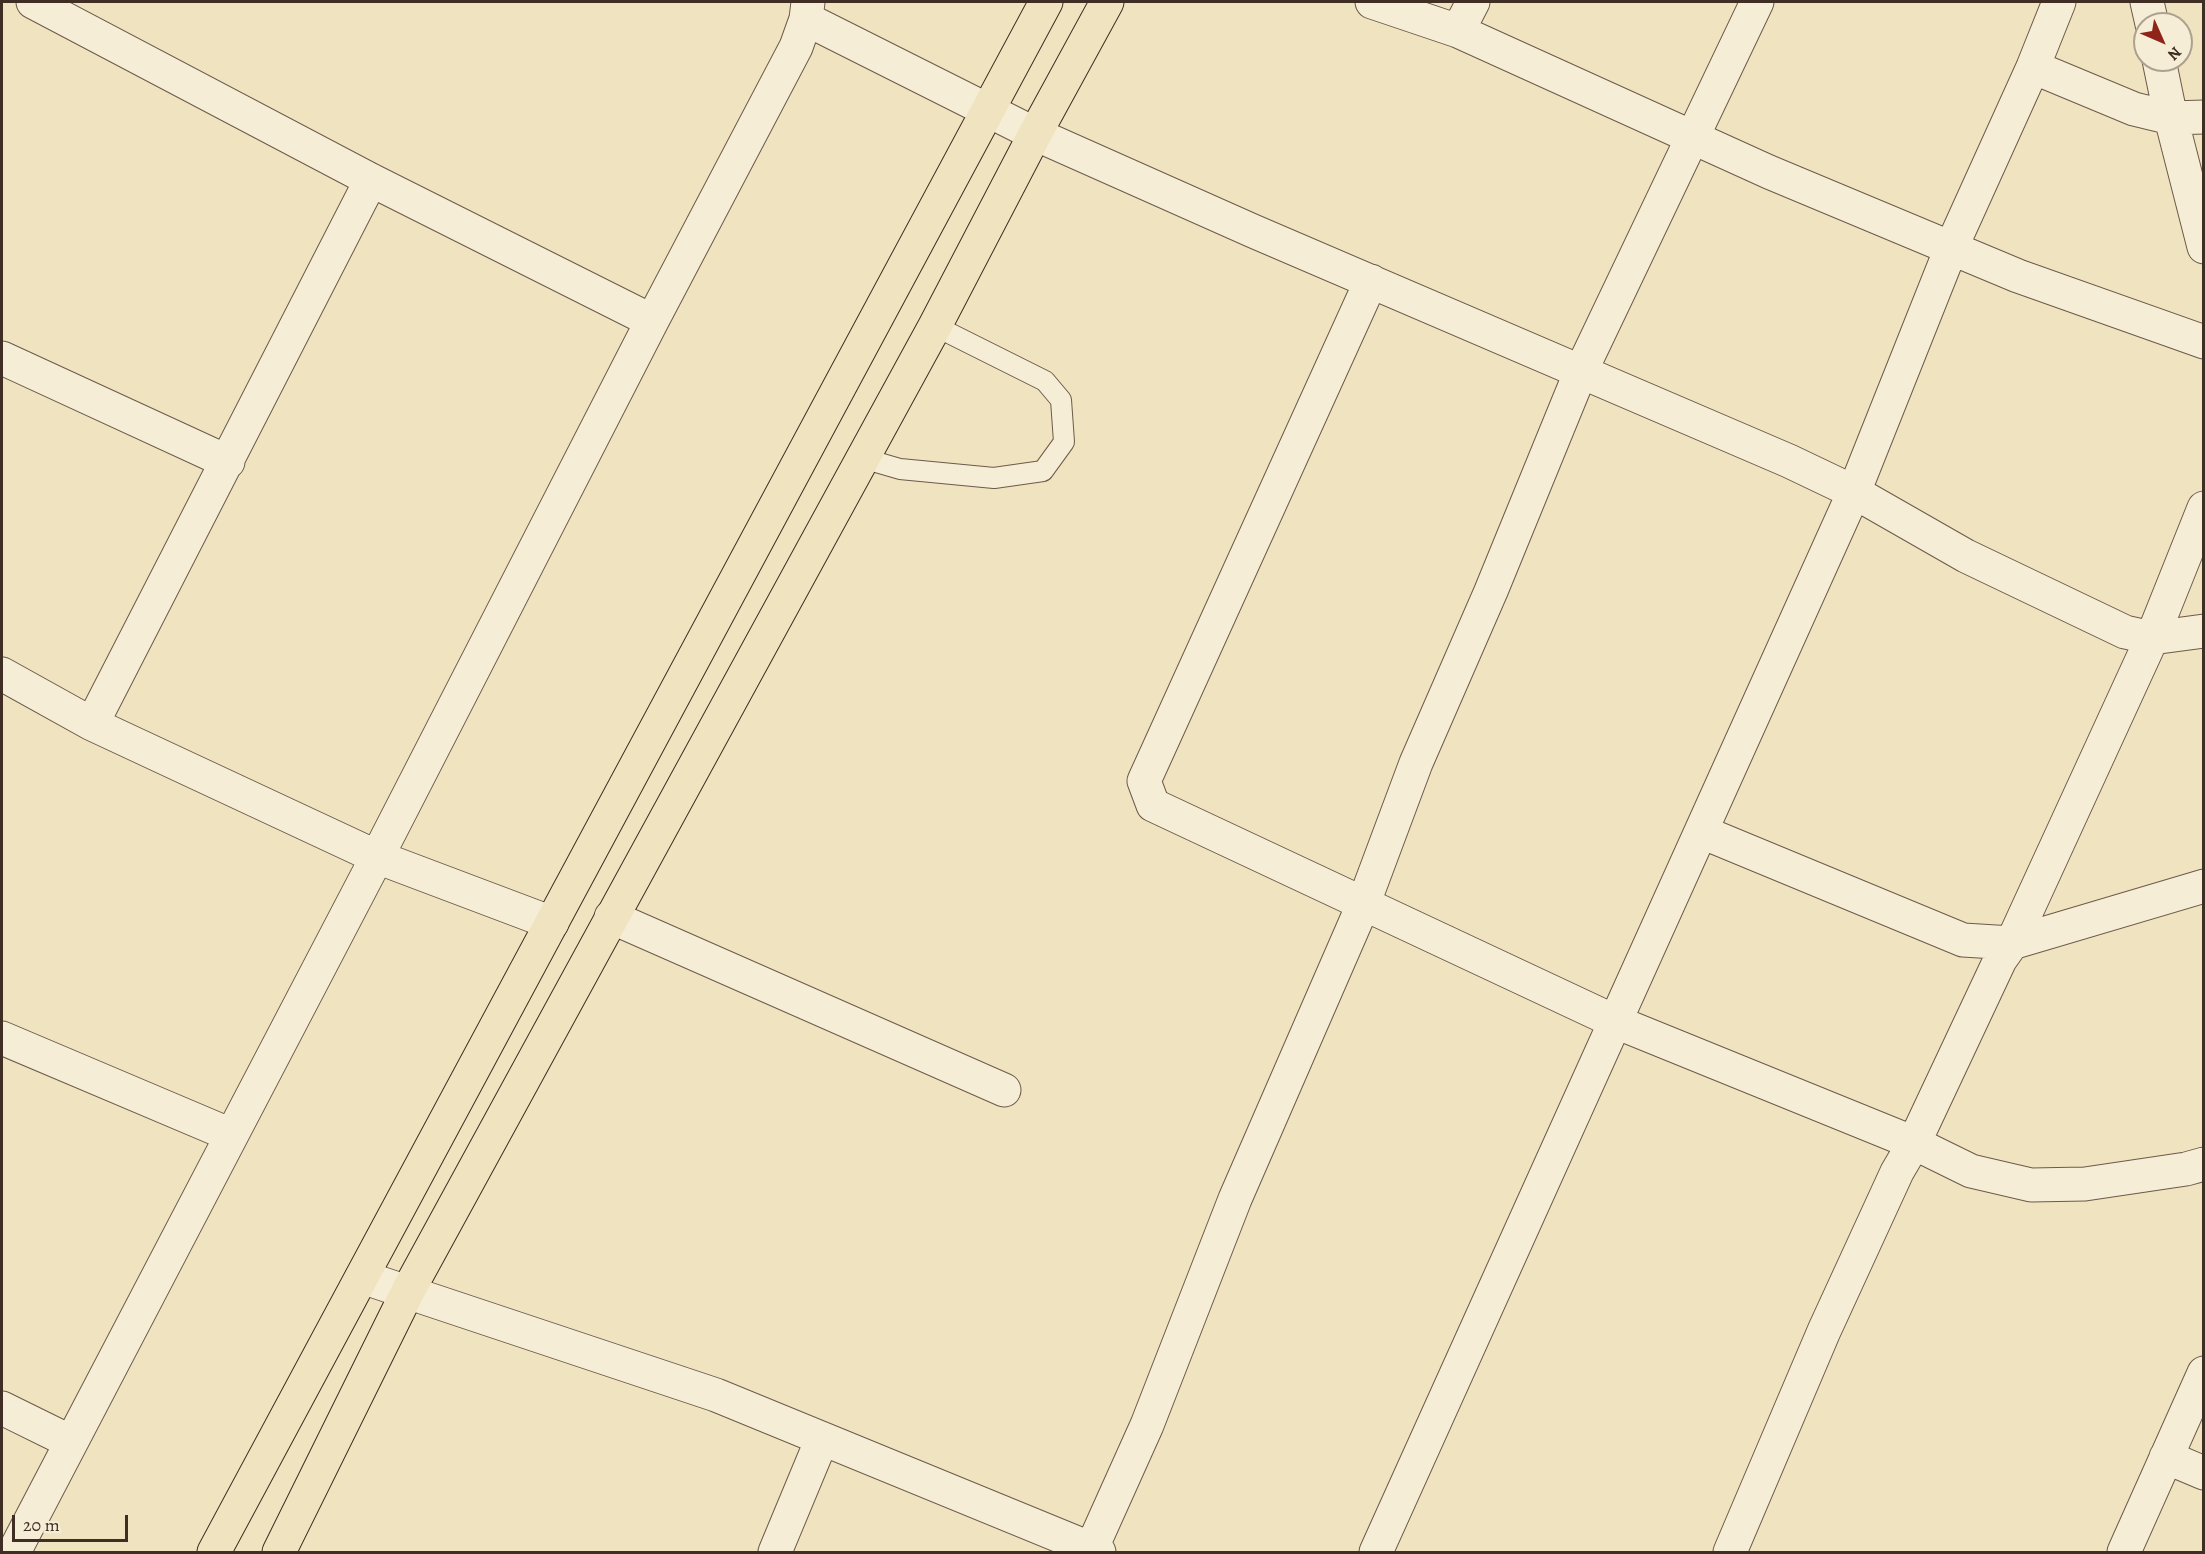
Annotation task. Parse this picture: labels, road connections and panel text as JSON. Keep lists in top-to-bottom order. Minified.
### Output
{"scale_bar":"20 m","north":"bottom right"}
